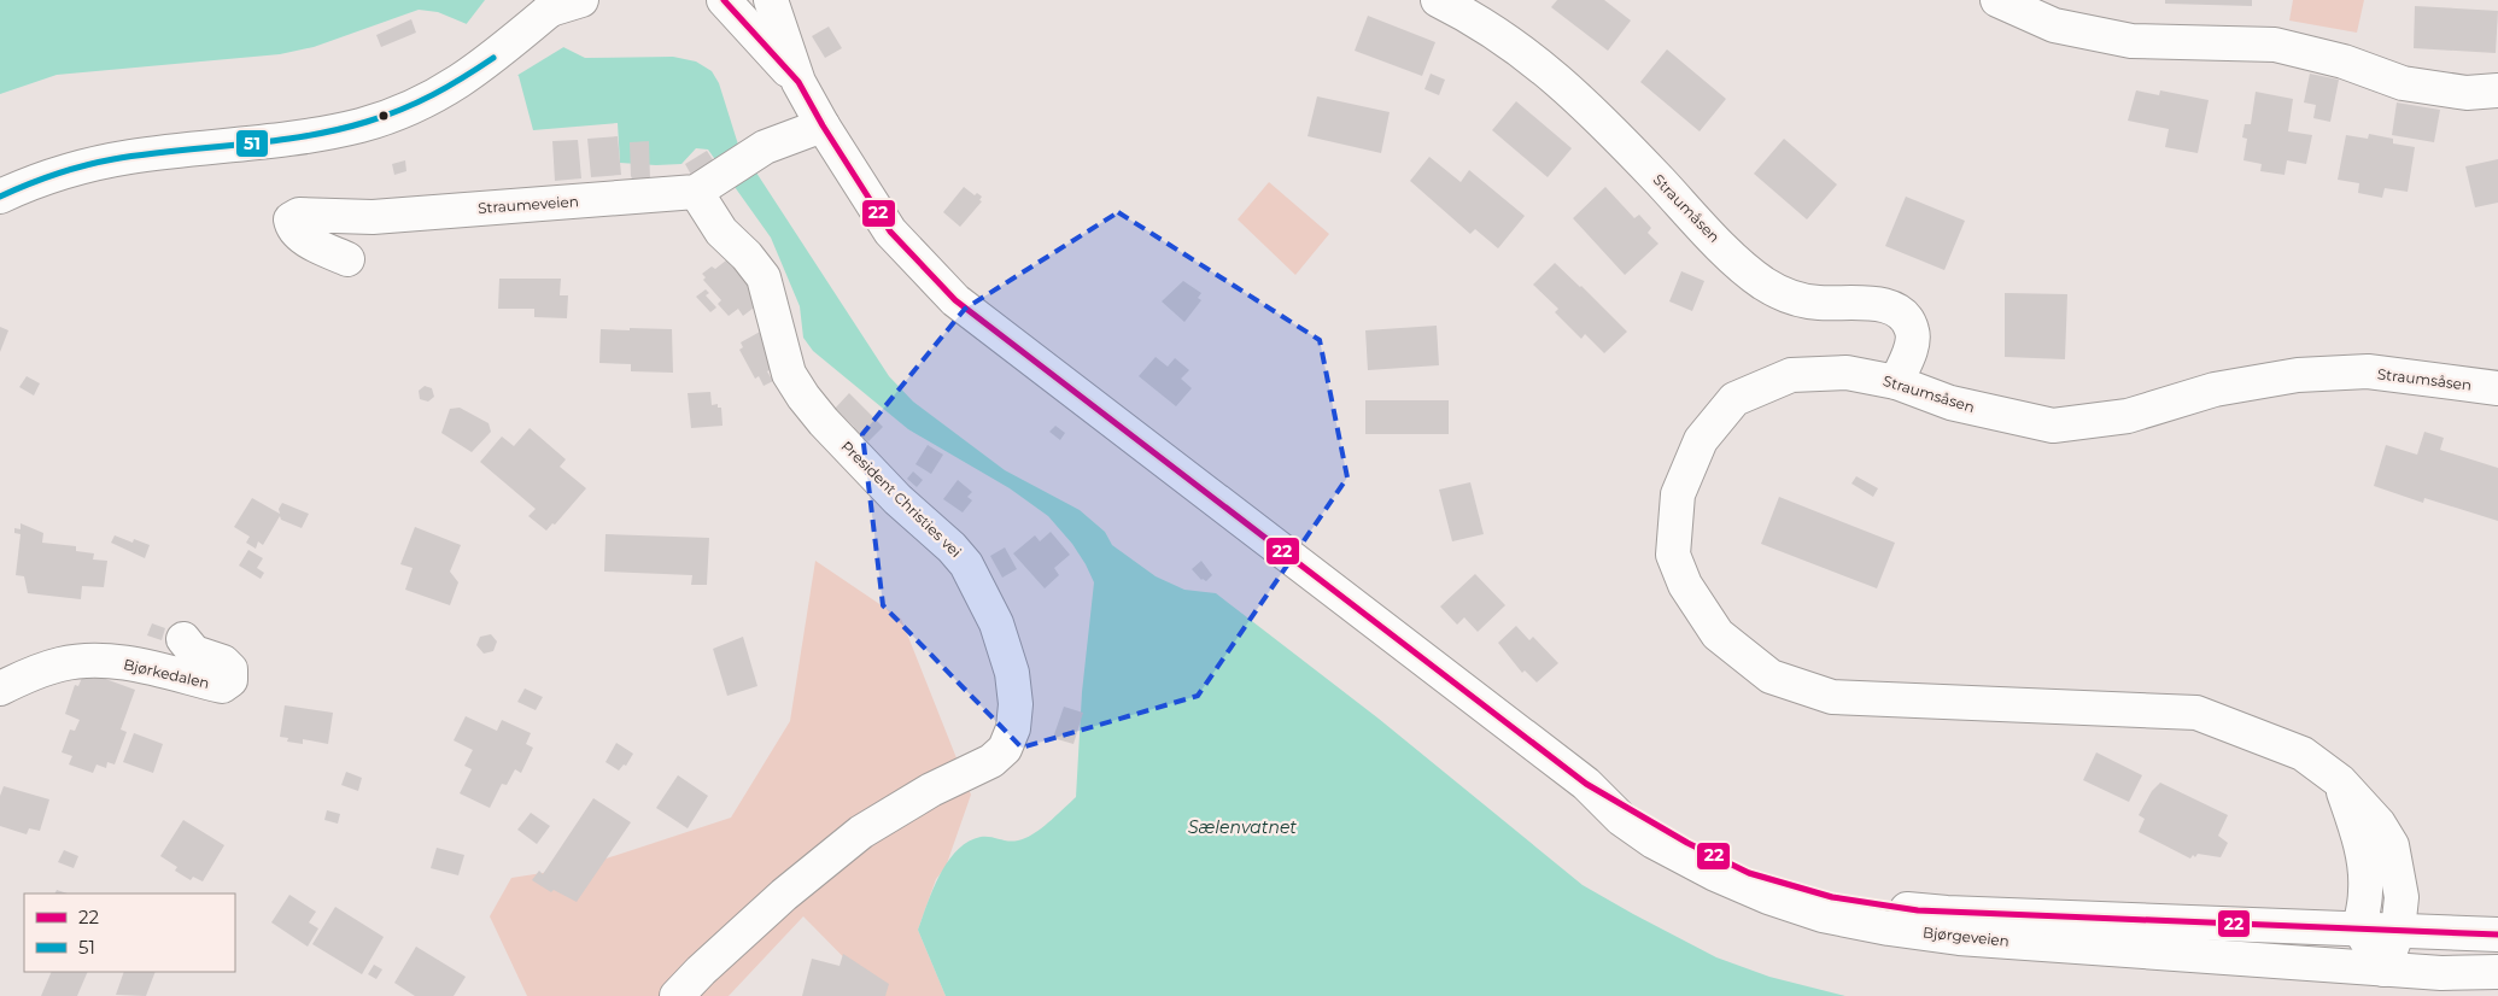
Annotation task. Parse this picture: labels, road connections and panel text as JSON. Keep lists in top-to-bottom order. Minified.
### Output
{"streets":{"street":["Straumeveien","Straumåsen","Straumsåsen","President Christies vei","Bjørkedalen","Bjørgeveien"]},"crossings":[["Straumeveien","President Christies vei"],["Straumeveien","Bjørgeveien"],["Straumåsen","Straumsåsen"]],"water":["Sælenvatnet"],"lines":["transit line 22","transit line 51"],"legend":["22","51"]}
